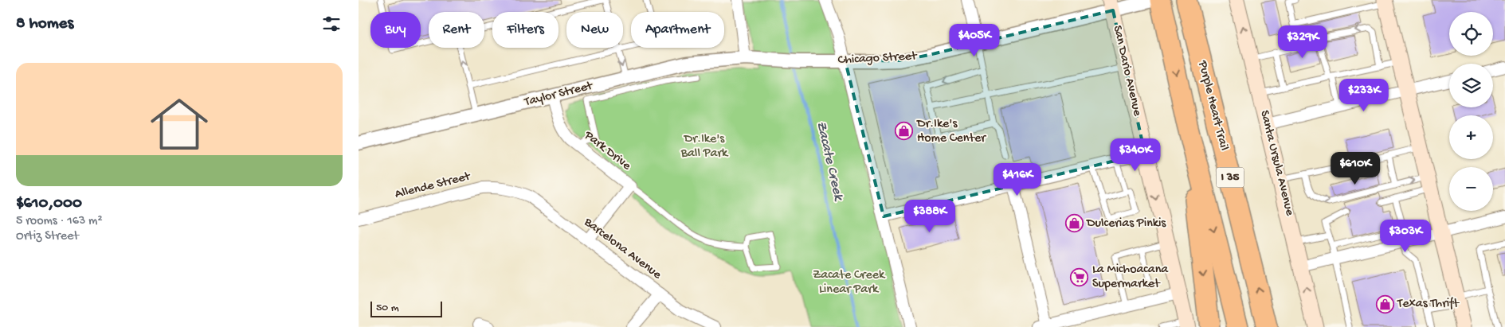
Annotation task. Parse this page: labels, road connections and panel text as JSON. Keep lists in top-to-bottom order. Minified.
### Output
{"streets":{"highway":["Purple Heart Trail","I 35"],"main road":["San Dario Avenue","Santa Ursula Avenue"],"street":["Chicago Street","Taylor Street","Park Drive","Allende Street","Barcelona Avenue"]},"crossings":[["Chicago Street","San Dario Avenue"],["Chicago Street","Taylor Street"],["Taylor Street","Park Drive"],["Park Drive","Barcelona Avenue"],["Allende Street","Barcelona Avenue"]],"one_way":["Santa Ursula Avenue"],"water":["Zacate Creek"],"parks":["Dr.Ike's Ball Park","Zacate Creek Linear Park"],"places":{"shop":["Dr.Ike's Home Center","Dulcerias Pinkis","Texas Thrift"],"supermarket":["La Michoacana Supermarket"]},"scale_bar":"50 m","page":{"heading":"8 homes","map_buttons":["+","−"],"chip":["Buy","Rent","Filters","New","Apartment"],"price":["$405K","$329K","$233K","$340K","$610K","$416K","$388K","$303K"],"list":[{"name":"$610,000","note":"5 rooms · 163 m² · Ortiz Street"}],"scale":"50 m"}}
